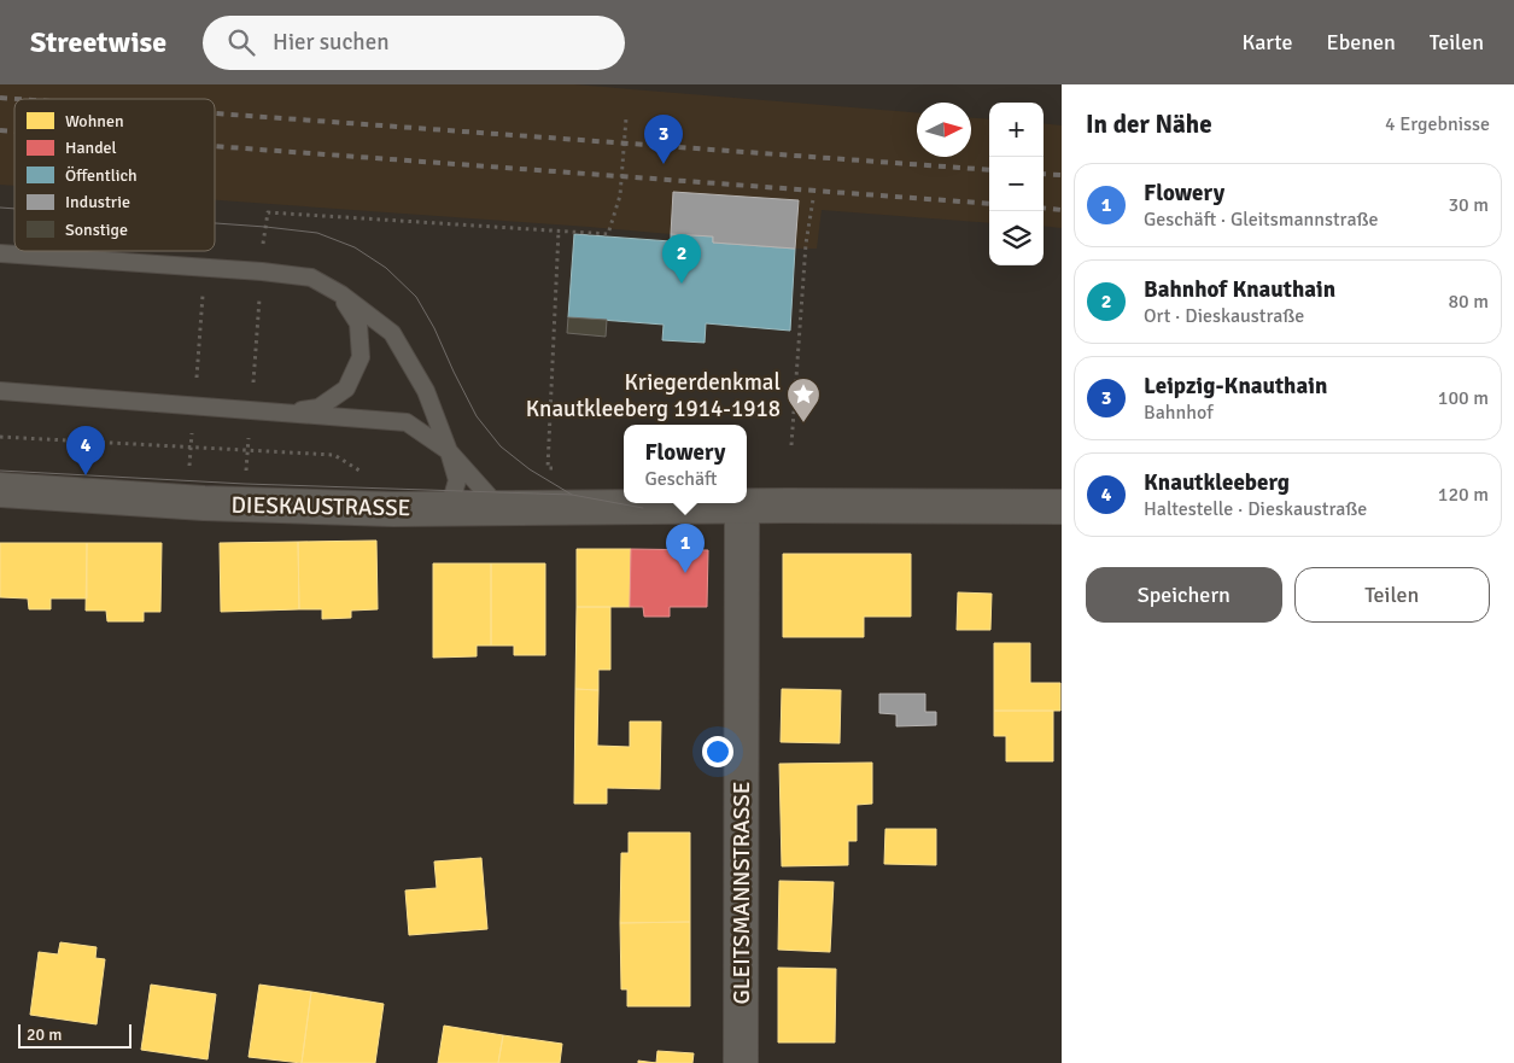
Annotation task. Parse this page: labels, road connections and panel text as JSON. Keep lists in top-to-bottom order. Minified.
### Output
{"streets":{"main road":["DIESKAUSTRASSE","GLEITSMANNSTRASSE"]},"crossings":[["DIESKAUSTRASSE","GLEITSMANNSTRASSE"]],"places":{"place":["Kriegerdenkmal Knautkleeberg 1914-1918"]},"legend":["Wohnen","Handel","Öffentlich","Industrie","Sonstige"],"scale_bar":"20 m","north":"right","page":{"header":"Streetwise","search":"Hier suchen","nav":["Karte","Ebenen","Teilen"],"heading":["In der Nähe","4 Ergebnisse"],"map_buttons":["+","−"],"pins":["3","2","4","1"],"list":[{"mark":"1","name":"Flowery","note":"Geschäft · Gleitsmannstraße","value":"30 m"},{"mark":"2","name":"Bahnhof Knauthain","note":"Ort · Dieskaustraße","value":"80 m"},{"mark":"3","name":"Leipzig-Knauthain","note":"Bahnhof","value":"100 m"},{"mark":"4","name":"Knautkleeberg","note":"Haltestelle · Dieskaustraße","value":"120 m"}],"popup":["Flowery","Geschäft"],"buttons":["Speichern","Teilen"],"scale":"20 m"}}
